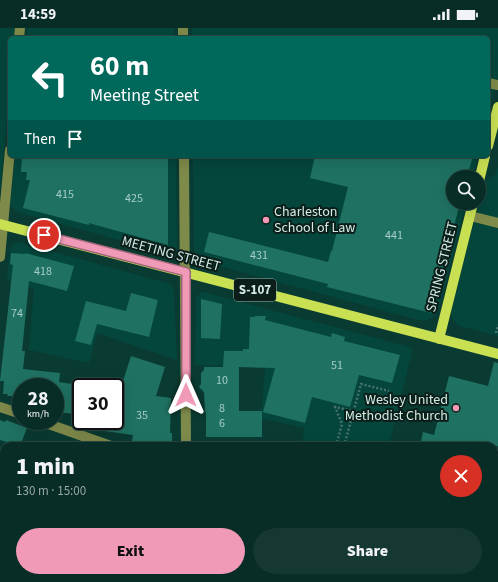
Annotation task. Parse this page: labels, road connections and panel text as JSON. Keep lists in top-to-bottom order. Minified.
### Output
{"streets":{"main road":["MEETING STREET","SPRING STREET","S-107"]},"crossings":[["MEETING STREET","SPRING STREET"]],"places":["Charleston School of Law","Wesley United Methodist Church"],"house_numbers":["415","425","441","431","418","74","51","10","8","35","6"],"page":{"status":"14:59","turn":["60 m","Meeting Street"],"then":"Then","speed":"28 km/h","limit":"30","heading":["1 min","130 m · 15:00"],"buttons":["Exit","Share"]}}
